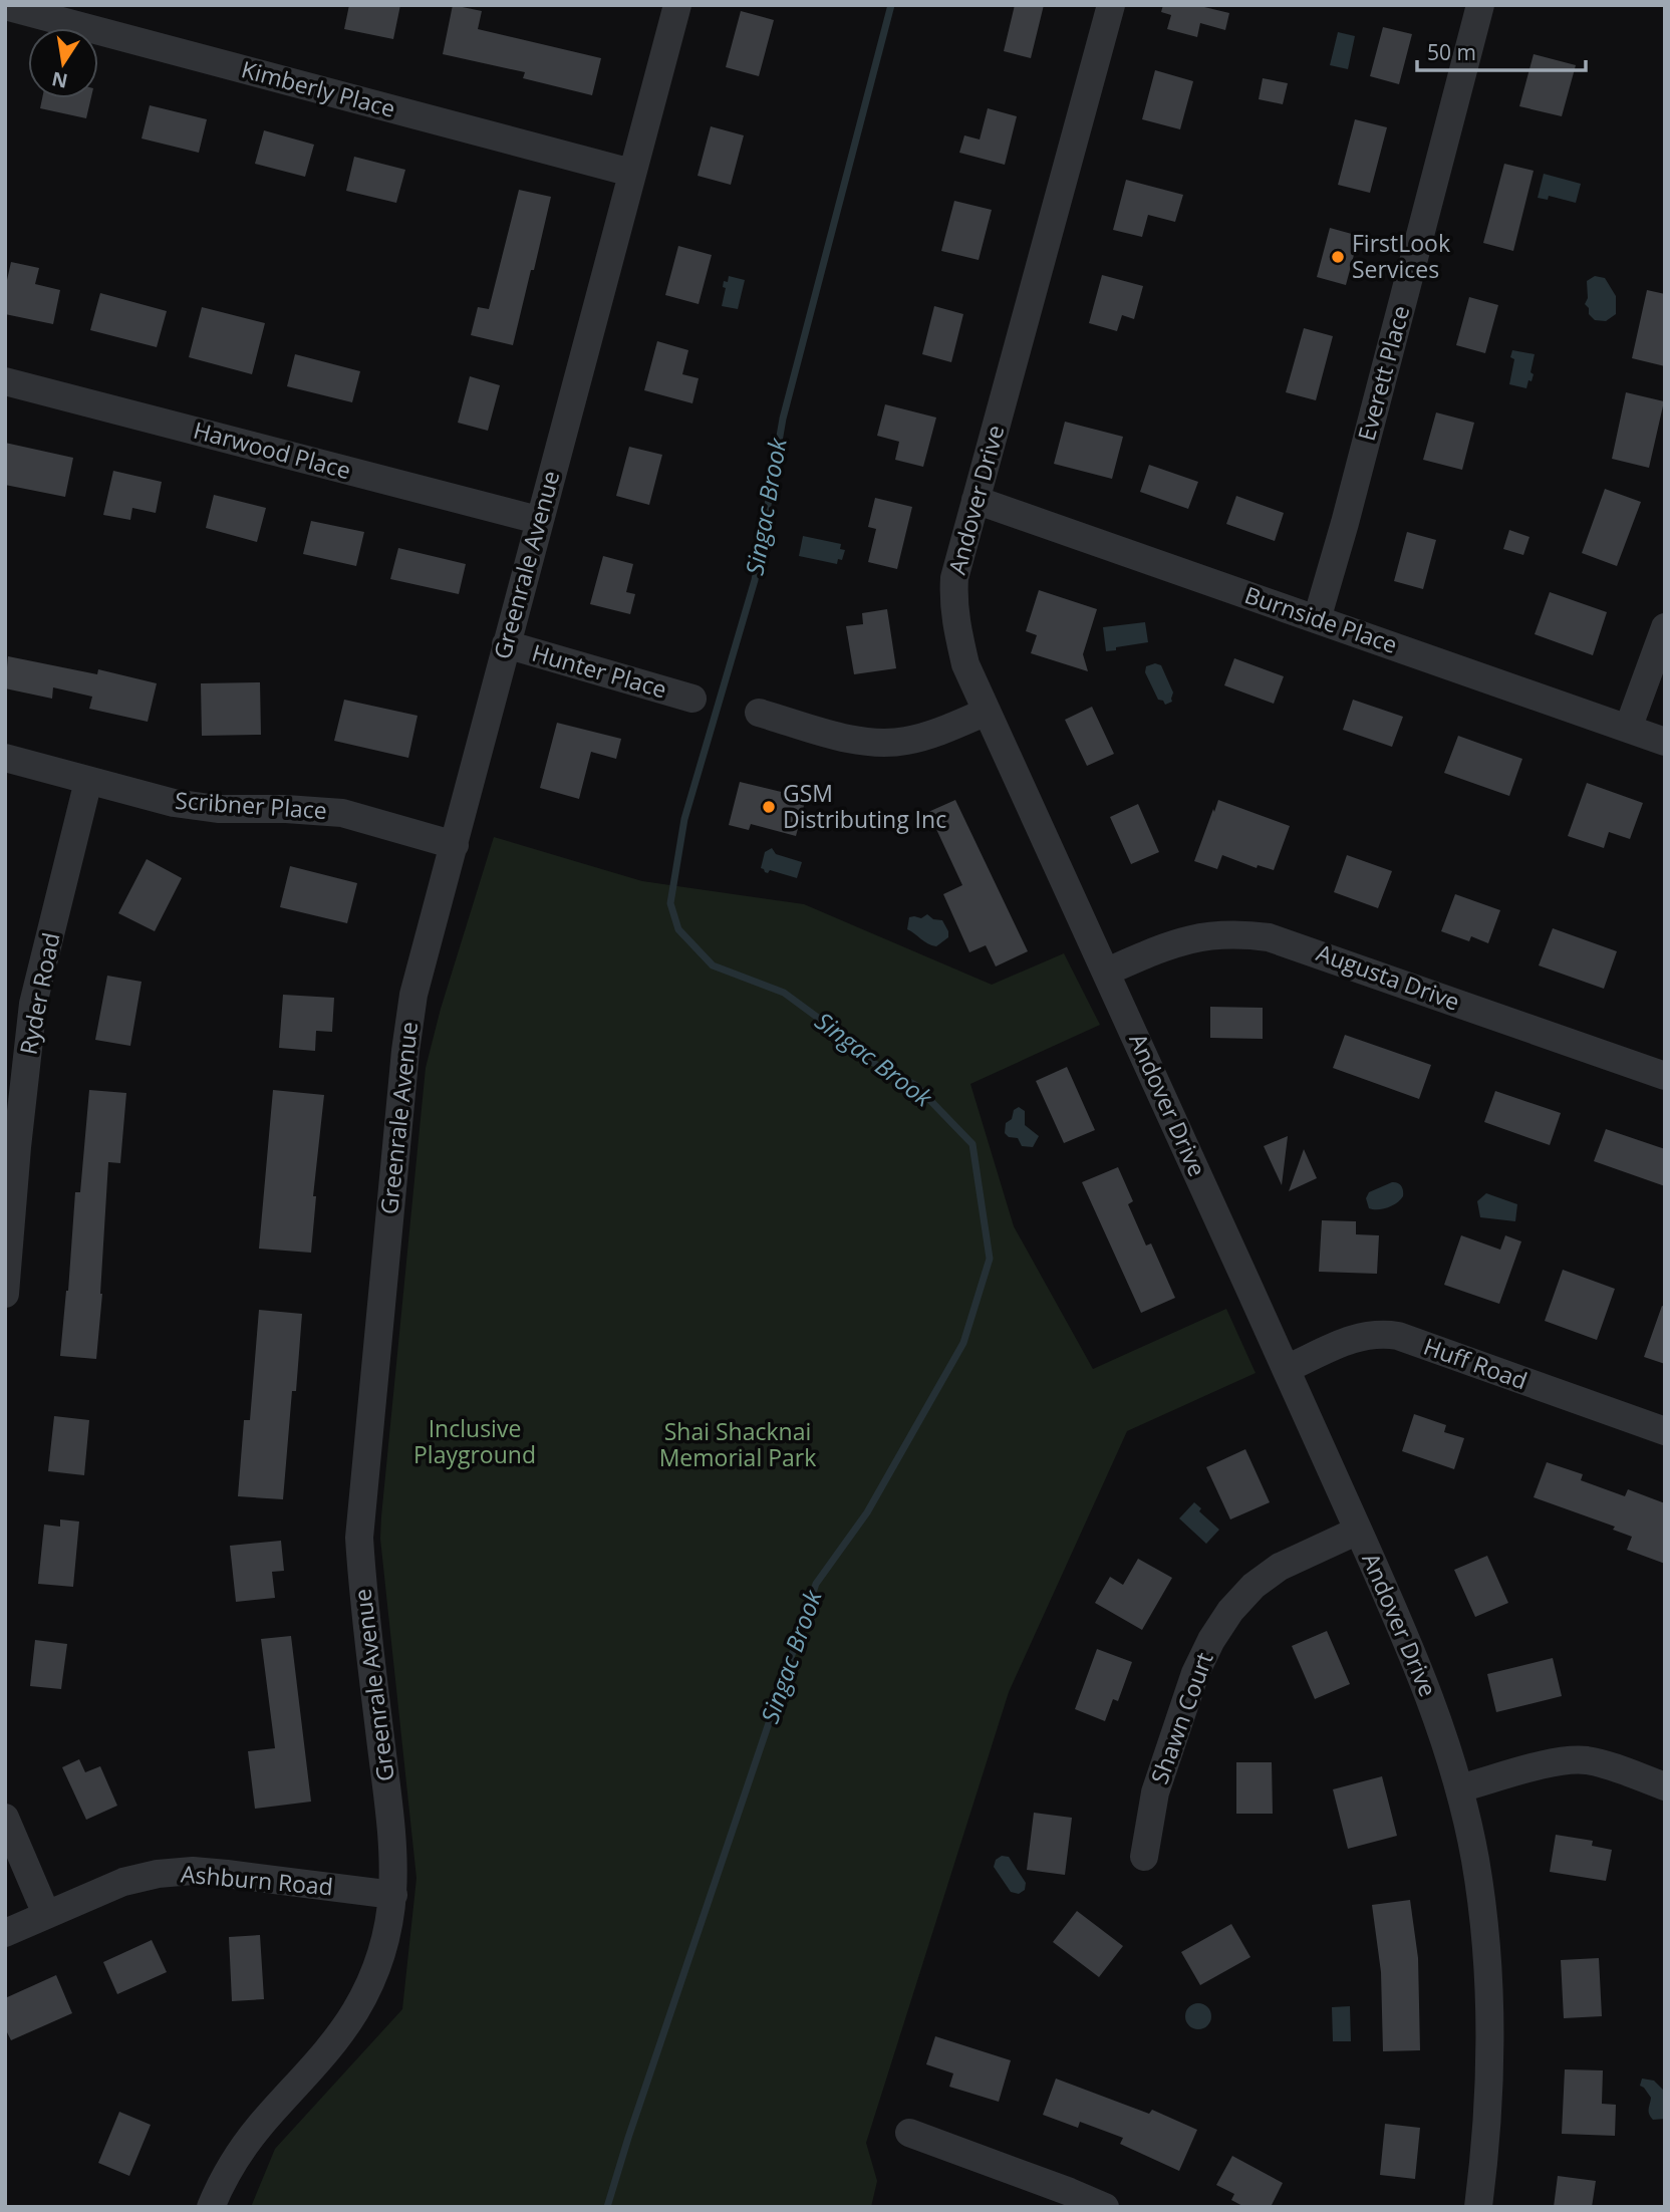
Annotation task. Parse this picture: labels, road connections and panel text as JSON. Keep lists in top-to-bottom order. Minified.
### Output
{"streets":{"street":["Kimberly Place","Everett Place","Harwood Place","Andover Drive","Greenrale Avenue","Burnside Place","Hunter Place","Scribner Place","Augusta Drive","Ryder Road","Huff Road","Shawn Court","Ashburn Road"]},"crossings":[["Kimberly Place","Greenrale Avenue"],["Everett Place","Burnside Place"],["Harwood Place","Greenrale Avenue"],["Andover Drive","Burnside Place"],["Andover Drive","Augusta Drive"],["Andover Drive","Huff Road"],["Andover Drive","Shawn Court"],["Greenrale Avenue","Hunter Place"],["Greenrale Avenue","Scribner Place"],["Greenrale Avenue","Ashburn Road"],["Scribner Place","Ryder Road"]],"water":["Singac Brook"],"parks":["Inclusive Playground","Shai Shacknai Memorial Park"],"places":["FirstLook Services","GSM Distributing Inc"],"scale_bar":"50 m","north":"bottom"}
